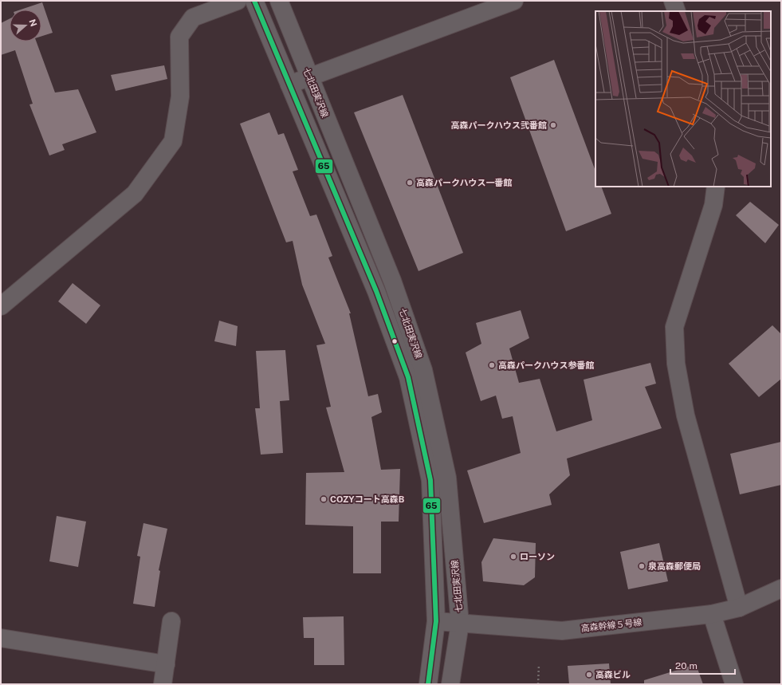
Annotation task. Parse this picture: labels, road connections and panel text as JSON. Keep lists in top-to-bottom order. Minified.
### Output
{"streets":{"street":["七北田実沢線","高森幹線５号線"]},"crossings":[["七北田実沢線","高森幹線５号線"]],"places":["高森パークハウス弐番館","高森パークハウス一番館","高森パークハウス参番館","COZYコート高森B","ローソン","泉高森郵便局","高森ビル"],"lines":["transit line 65"],"scale_bar":"20 m","north":"right"}
